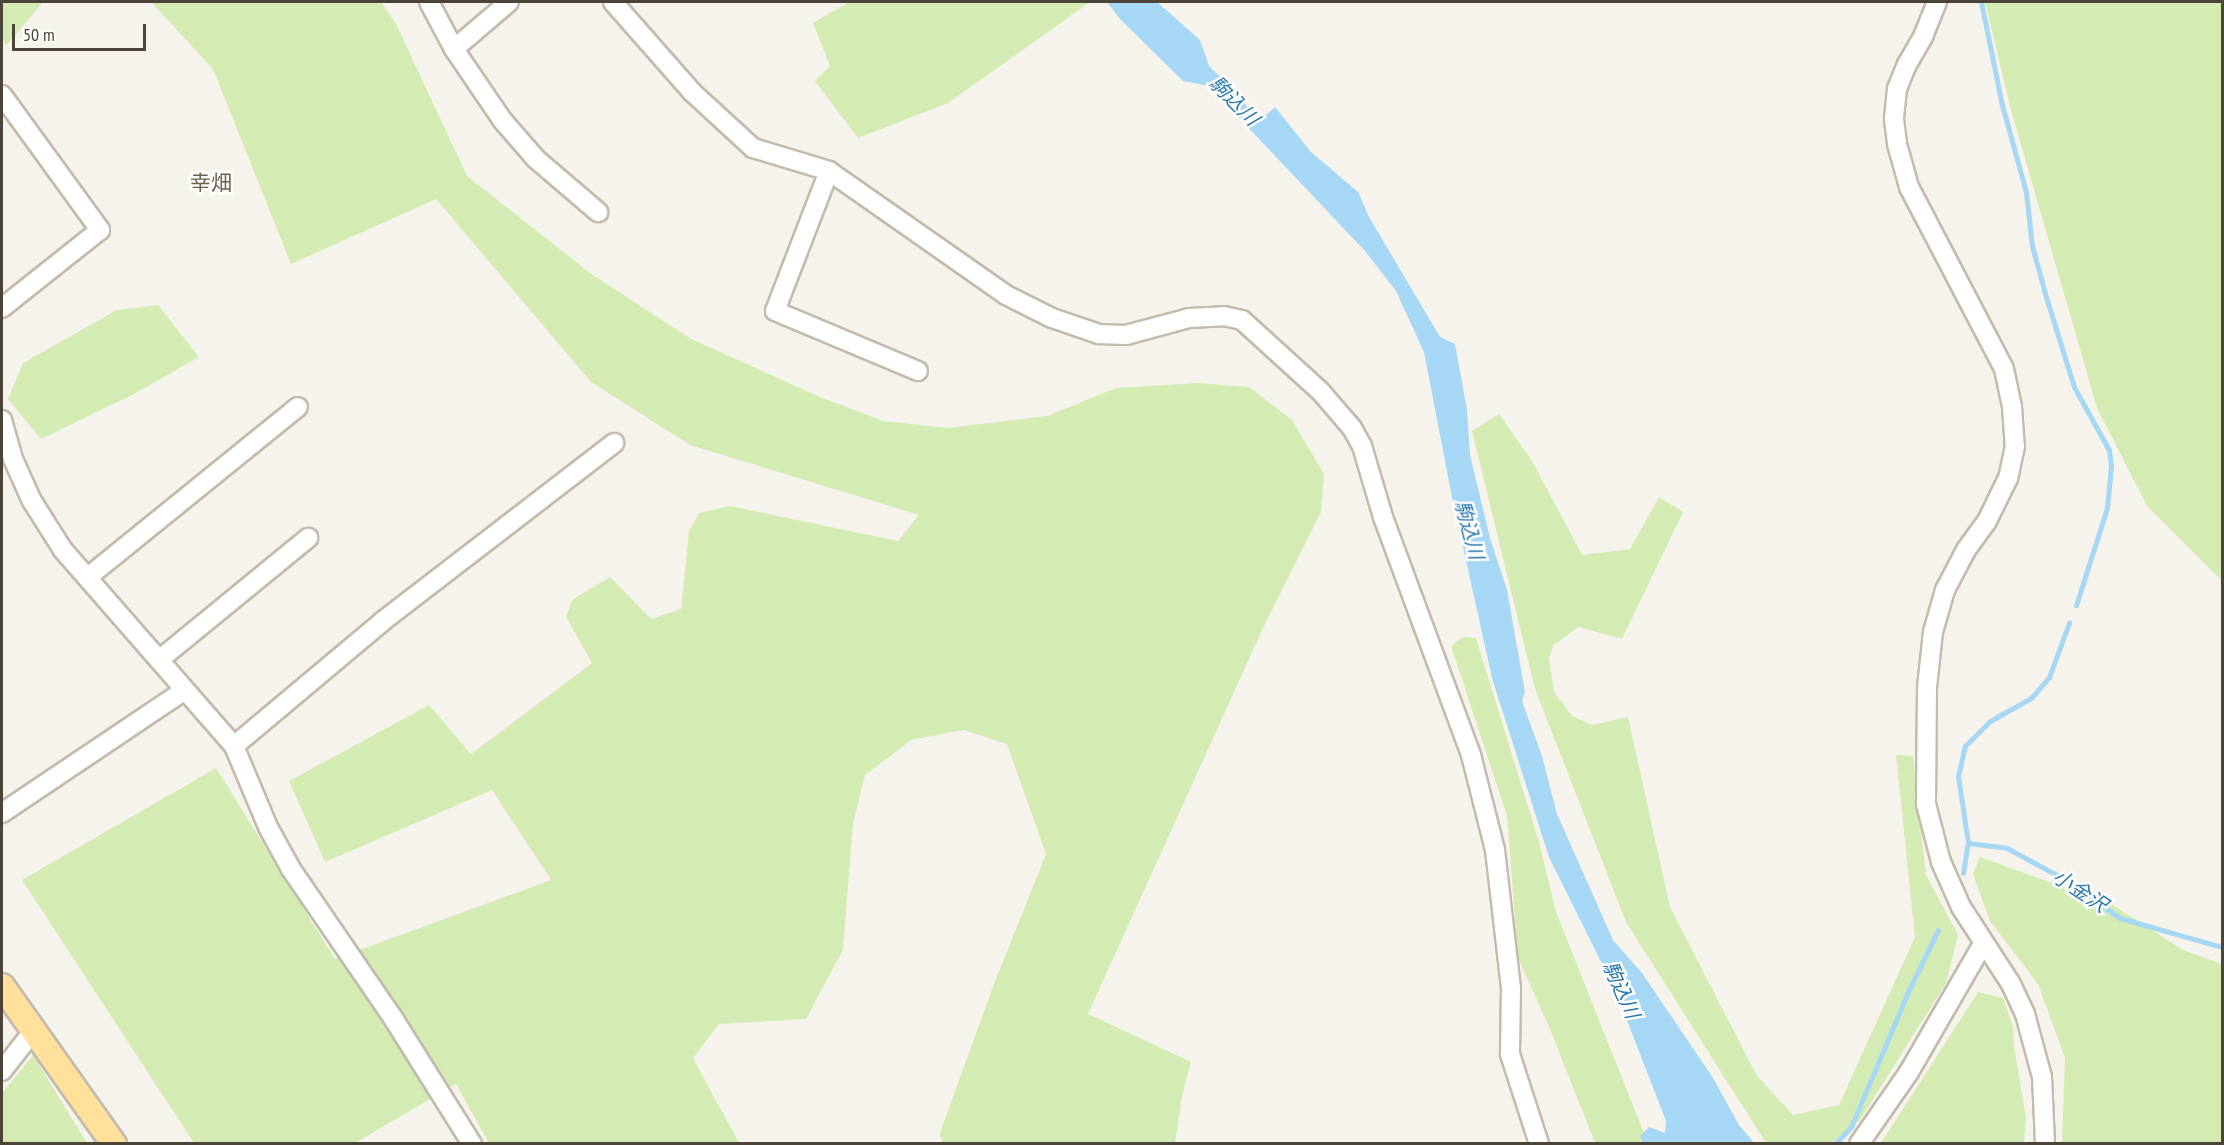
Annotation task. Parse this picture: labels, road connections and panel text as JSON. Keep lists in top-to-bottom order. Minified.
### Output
{"districts":["幸畑"],"water":["駒込川","小金沢"],"scale_bar":"50 m"}
